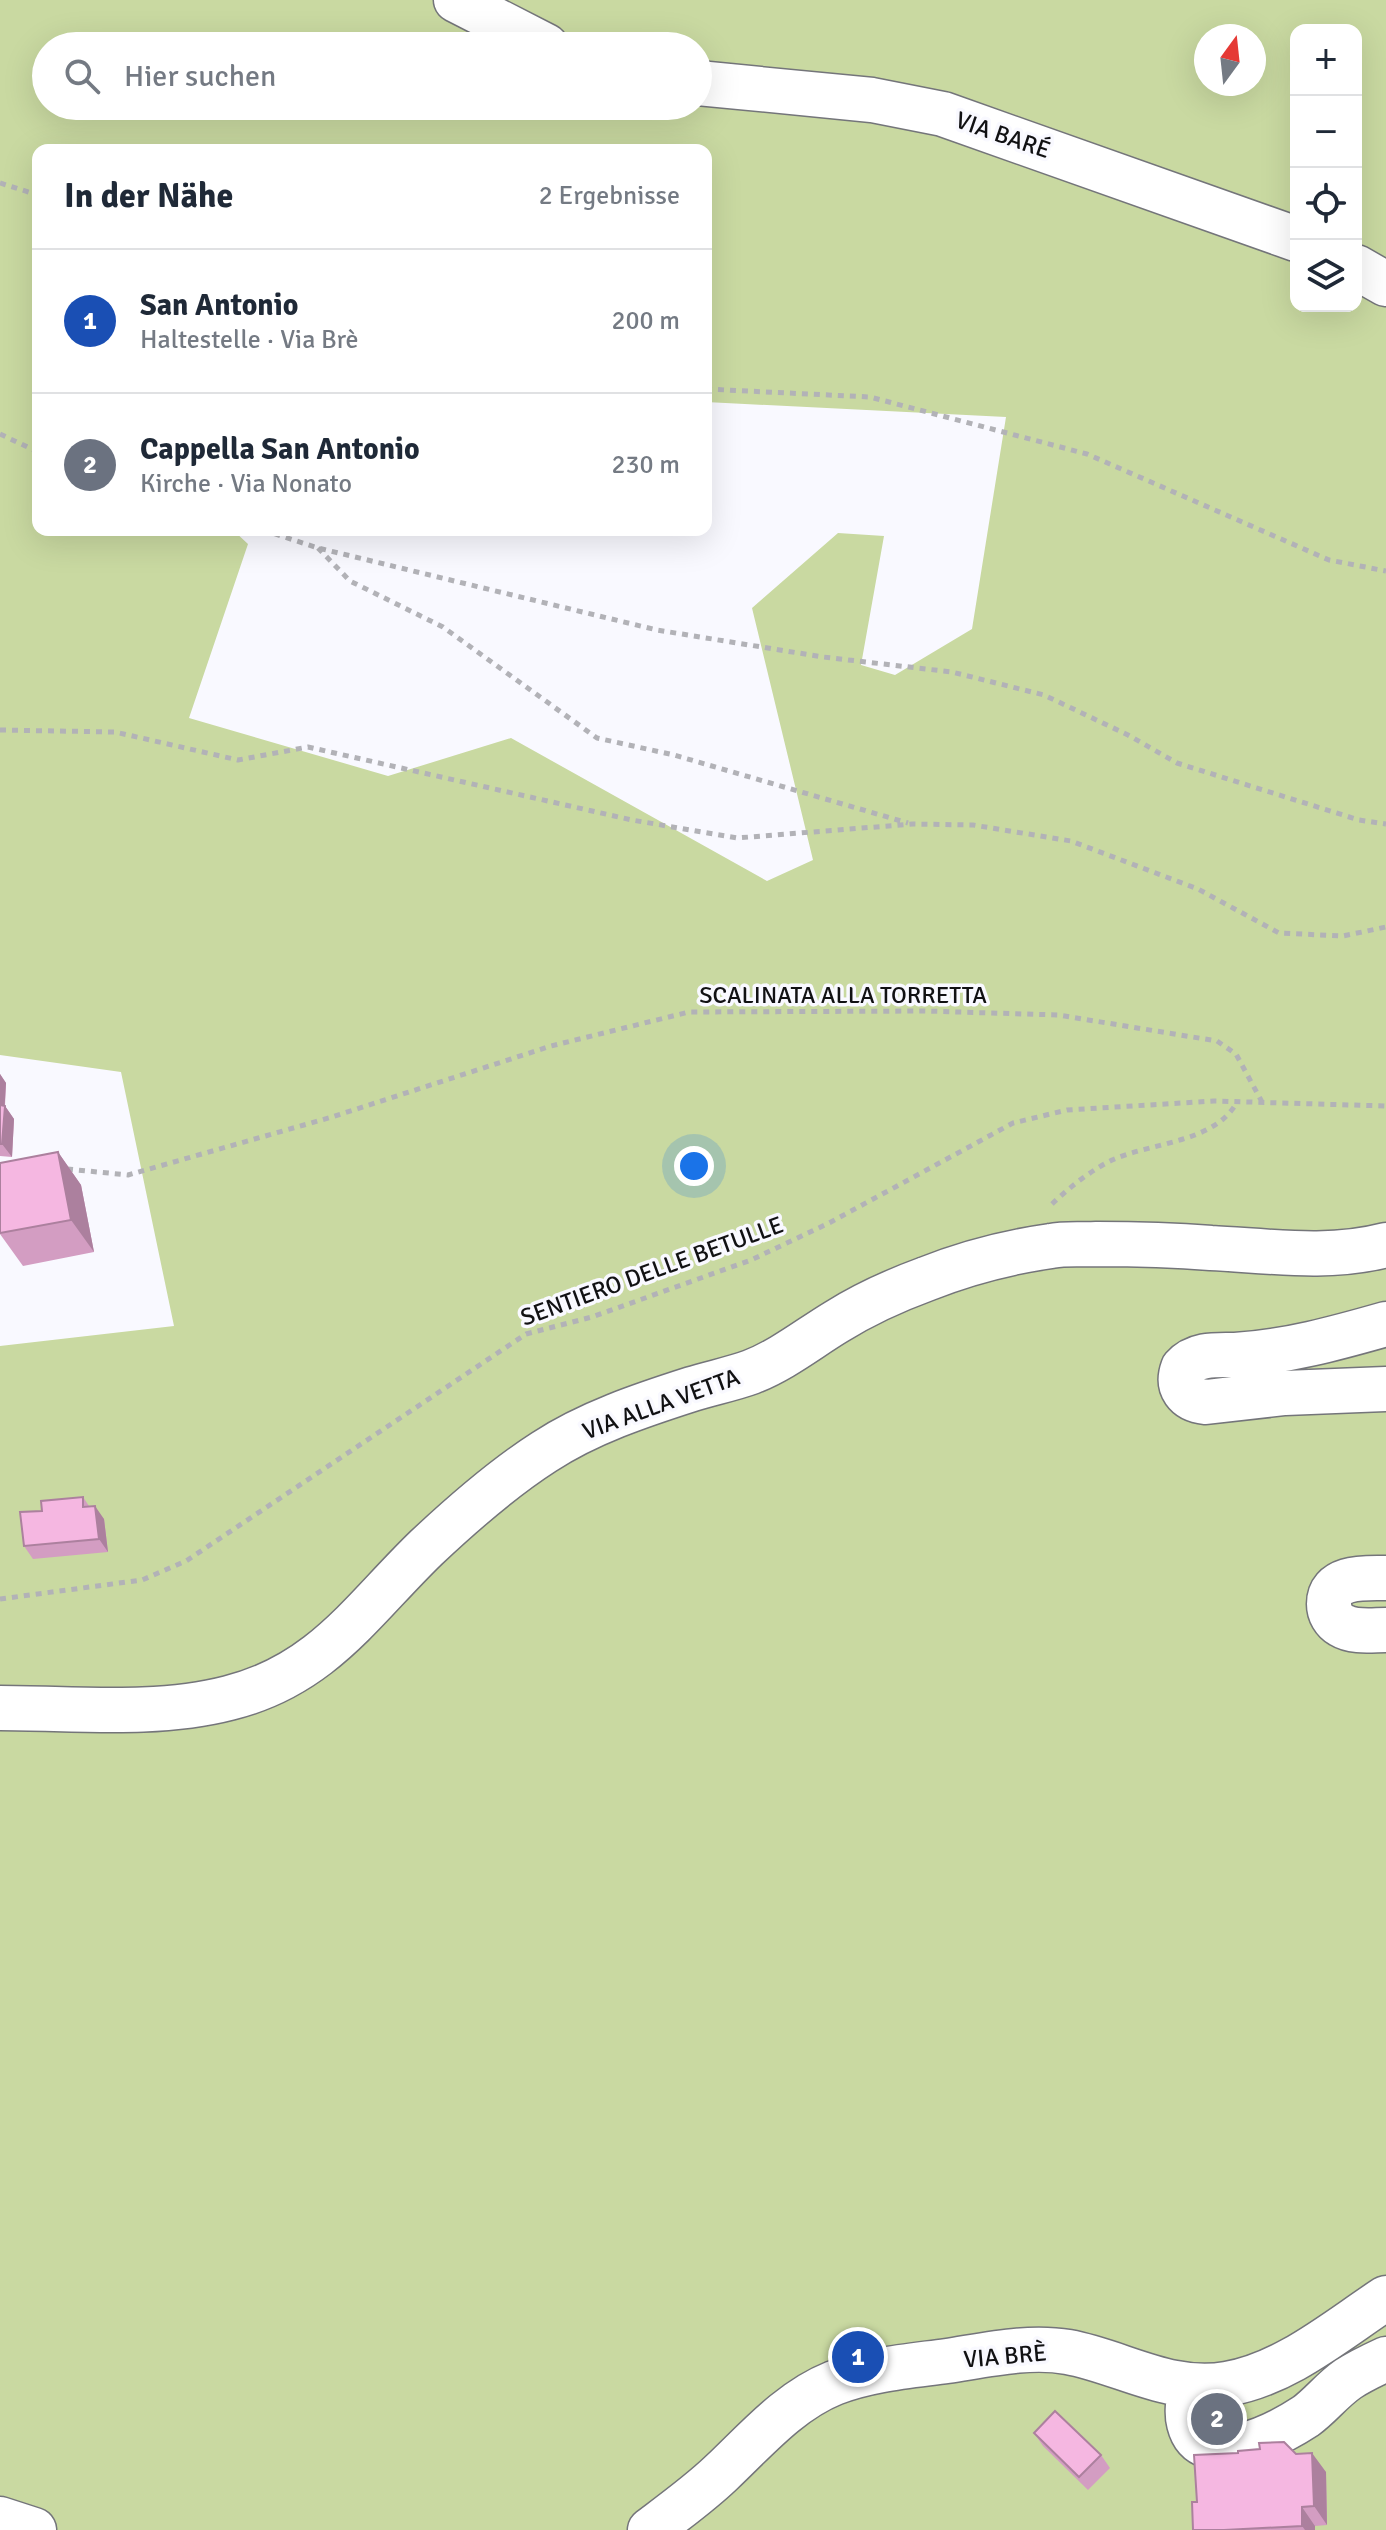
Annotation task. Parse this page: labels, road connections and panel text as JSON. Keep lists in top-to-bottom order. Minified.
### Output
{"streets":{"street":["VIA BARÉ","VIA ALLA VETTA","VIA BRÈ"],"path":["SCALINATA ALLA TORRETTA","SENTIERO DELLE BETULLE"]},"crossings":[["SCALINATA ALLA TORRETTA","SENTIERO DELLE BETULLE"]],"north":"top","page":{"map_buttons":["+","−"],"search":"Hier suchen","heading":["In der Nähe","2 Ergebnisse"],"list":[{"mark":"1","name":"San Antonio","note":"Haltestelle · Via Brè","value":"200 m"},{"mark":"2","name":"Cappella San Antonio","note":"Kirche · Via Nonato","value":"230 m"}],"pins":["1","2"]}}
